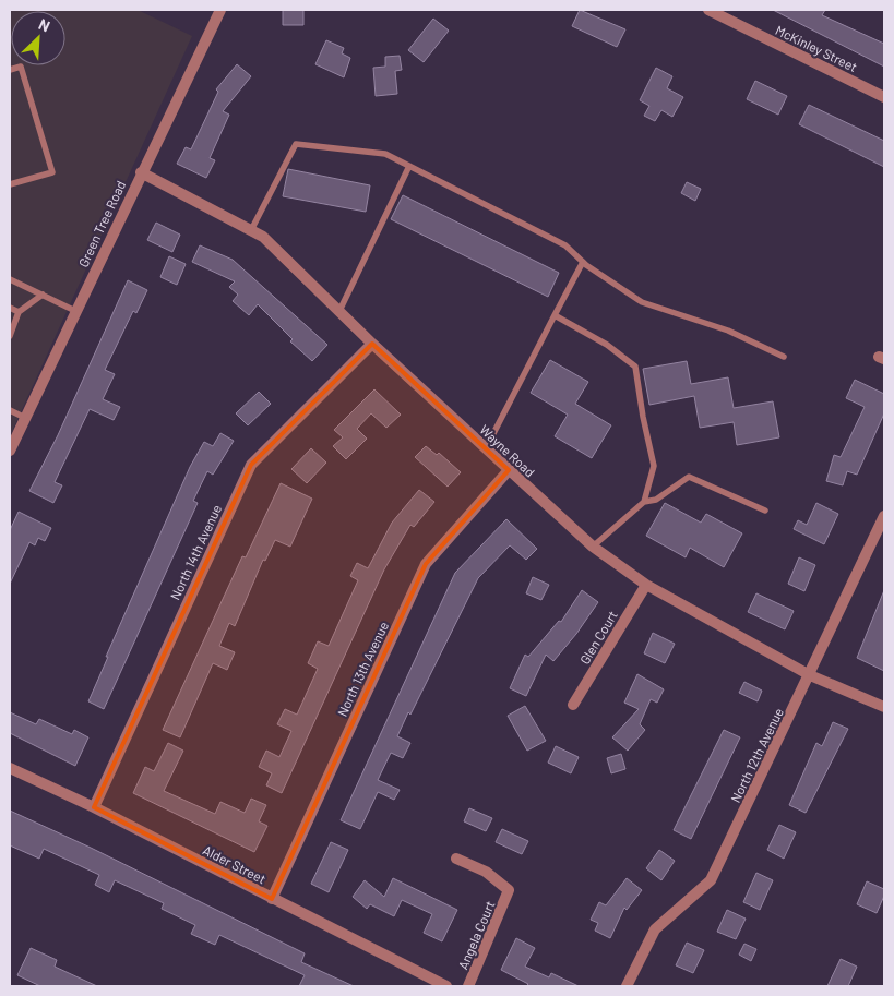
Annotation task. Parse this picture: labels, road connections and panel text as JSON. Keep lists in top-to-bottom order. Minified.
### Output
{"streets":{"street":["McKinley Street","Green Tree Road","Wayne Road","North 14th Avenue","Glen Court","North 13th Avenue","North 12th Avenue","Alder Street","Angela Court"]},"crossings":[["Green Tree Road","Wayne Road"],["Wayne Road","North 14th Avenue"],["Wayne Road","Glen Court"],["Wayne Road","North 13th Avenue"],["Wayne Road","North 12th Avenue"],["North 14th Avenue","Alder Street"],["North 13th Avenue","Alder Street"]],"north":"top right"}
